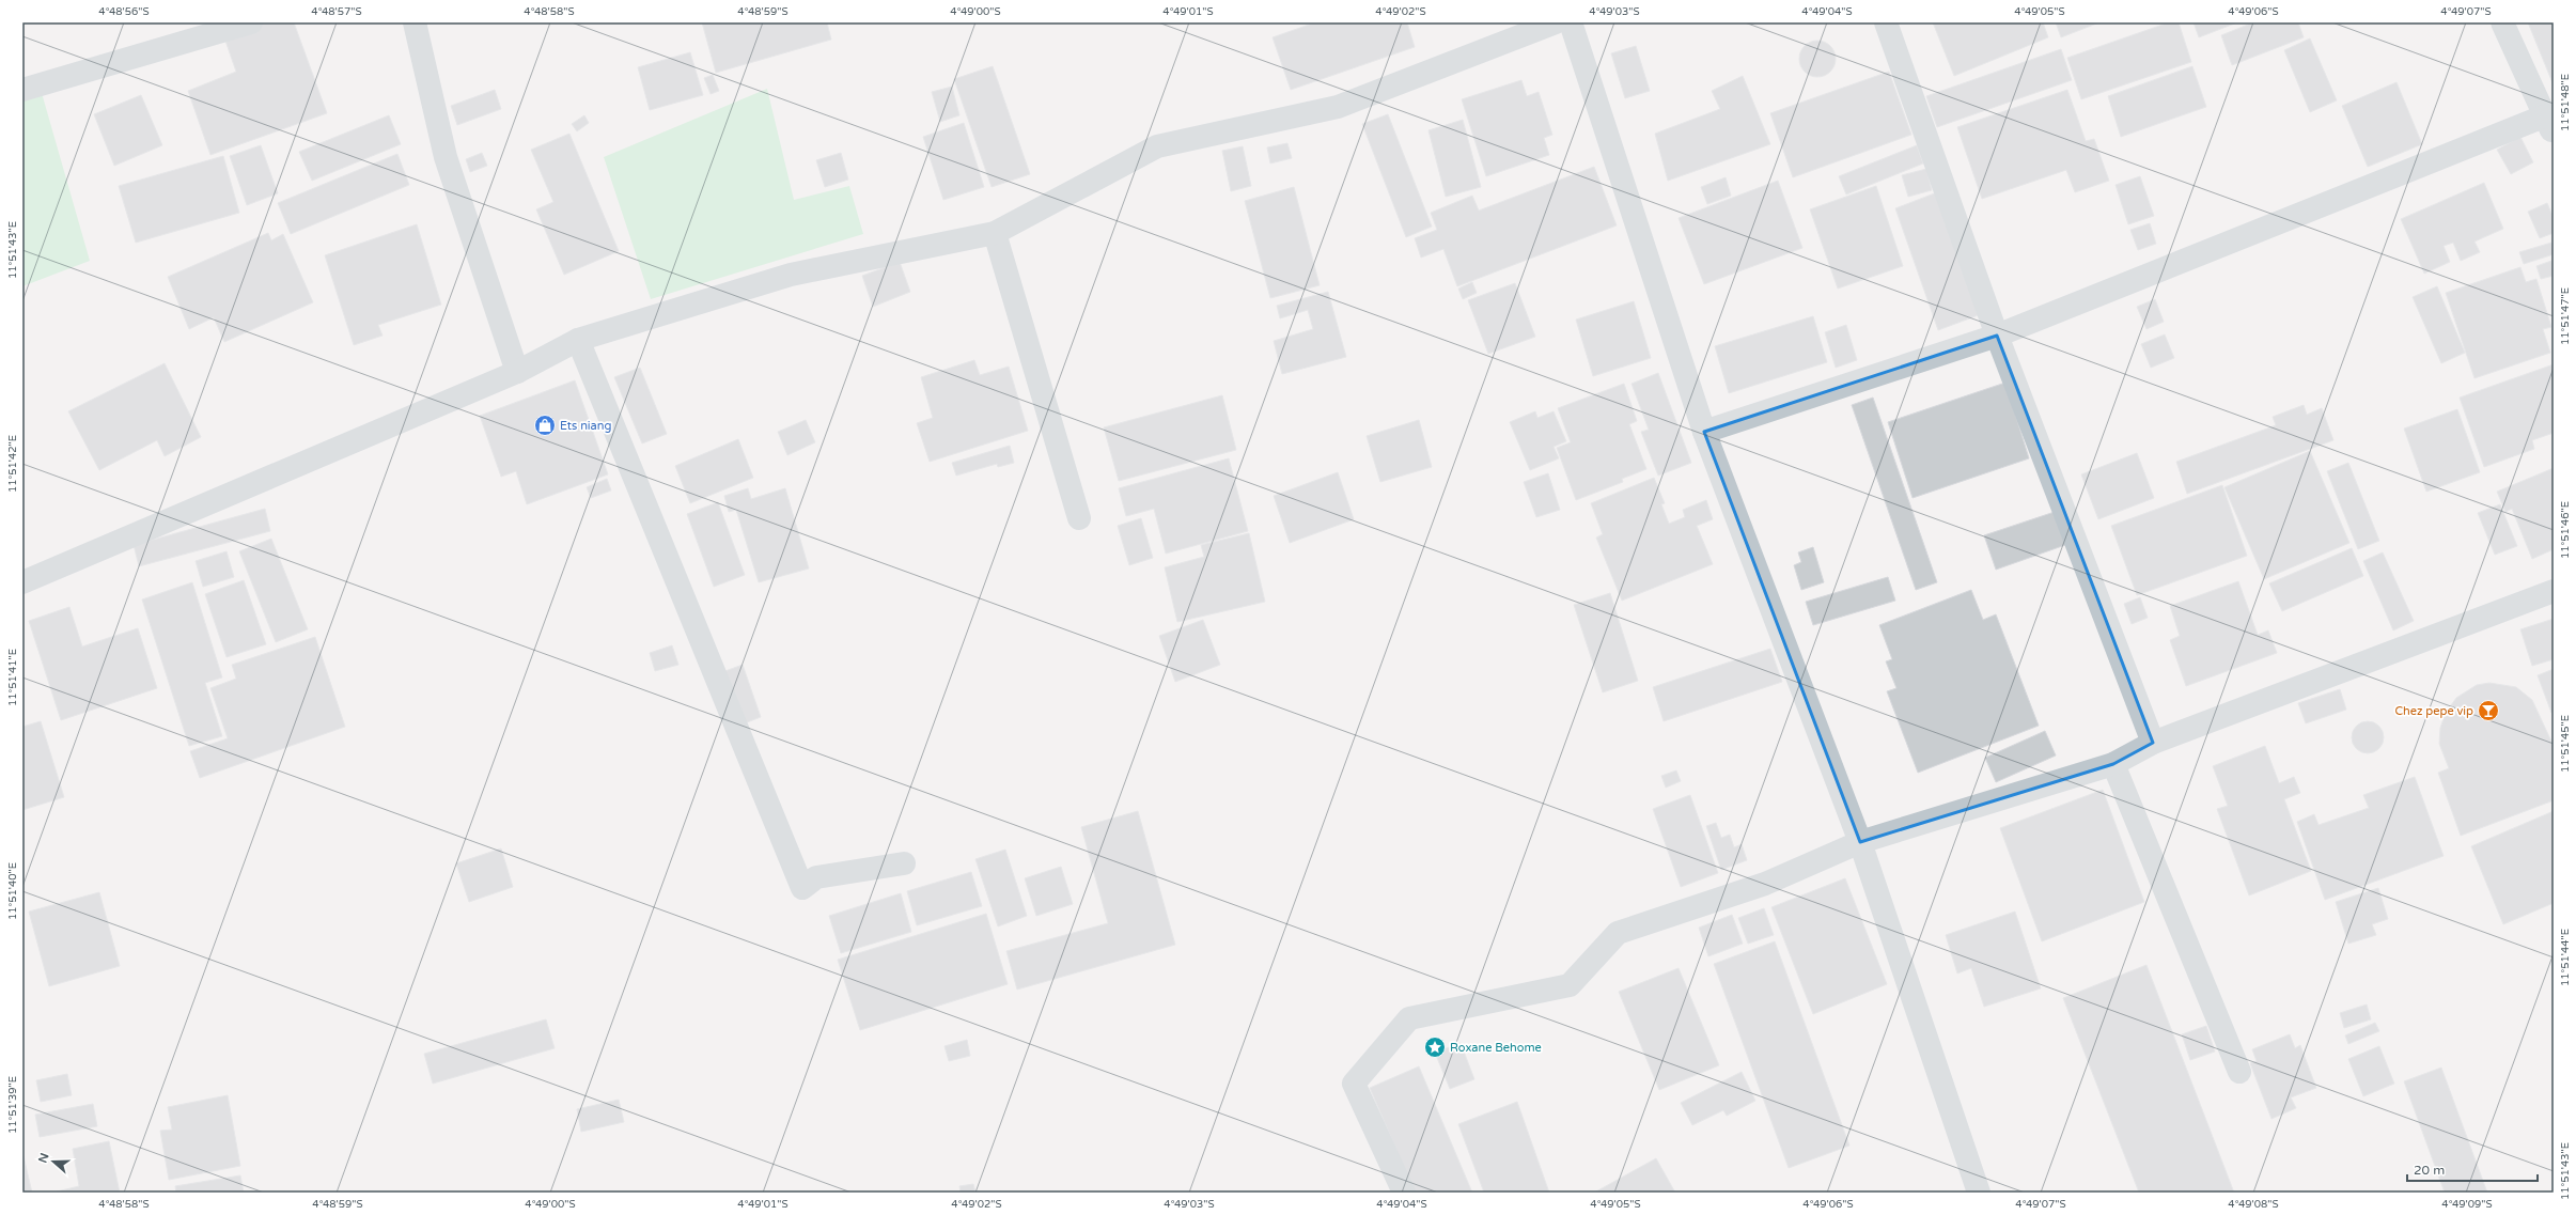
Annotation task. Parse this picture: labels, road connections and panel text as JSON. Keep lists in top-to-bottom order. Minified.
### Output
{"places":{"shop":["Ets niang"],"bar":["Chez pepe vip"],"place":["Roxane Behome"]},"scale_bar":"20 m","north":"left","coordinates":["4°48'56\"S","4°48'57\"S","4°48'58\"S","4°48'59\"S","4°49'00\"S","4°49'01\"S","4°49'02\"S","4°49'03\"S","4°49'04\"S","4°49'05\"S","4°49'06\"S","4°49'07\"S","11°51'48\"E","11°51'43\"E","11°51'47\"E","11°51'42\"E","11°51'46\"E","11°51'41\"E","11°51'45\"E","11°51'40\"E","11°51'44\"E","11°51'39\"E","4°49'08\"S","4°49'09\"S"]}
